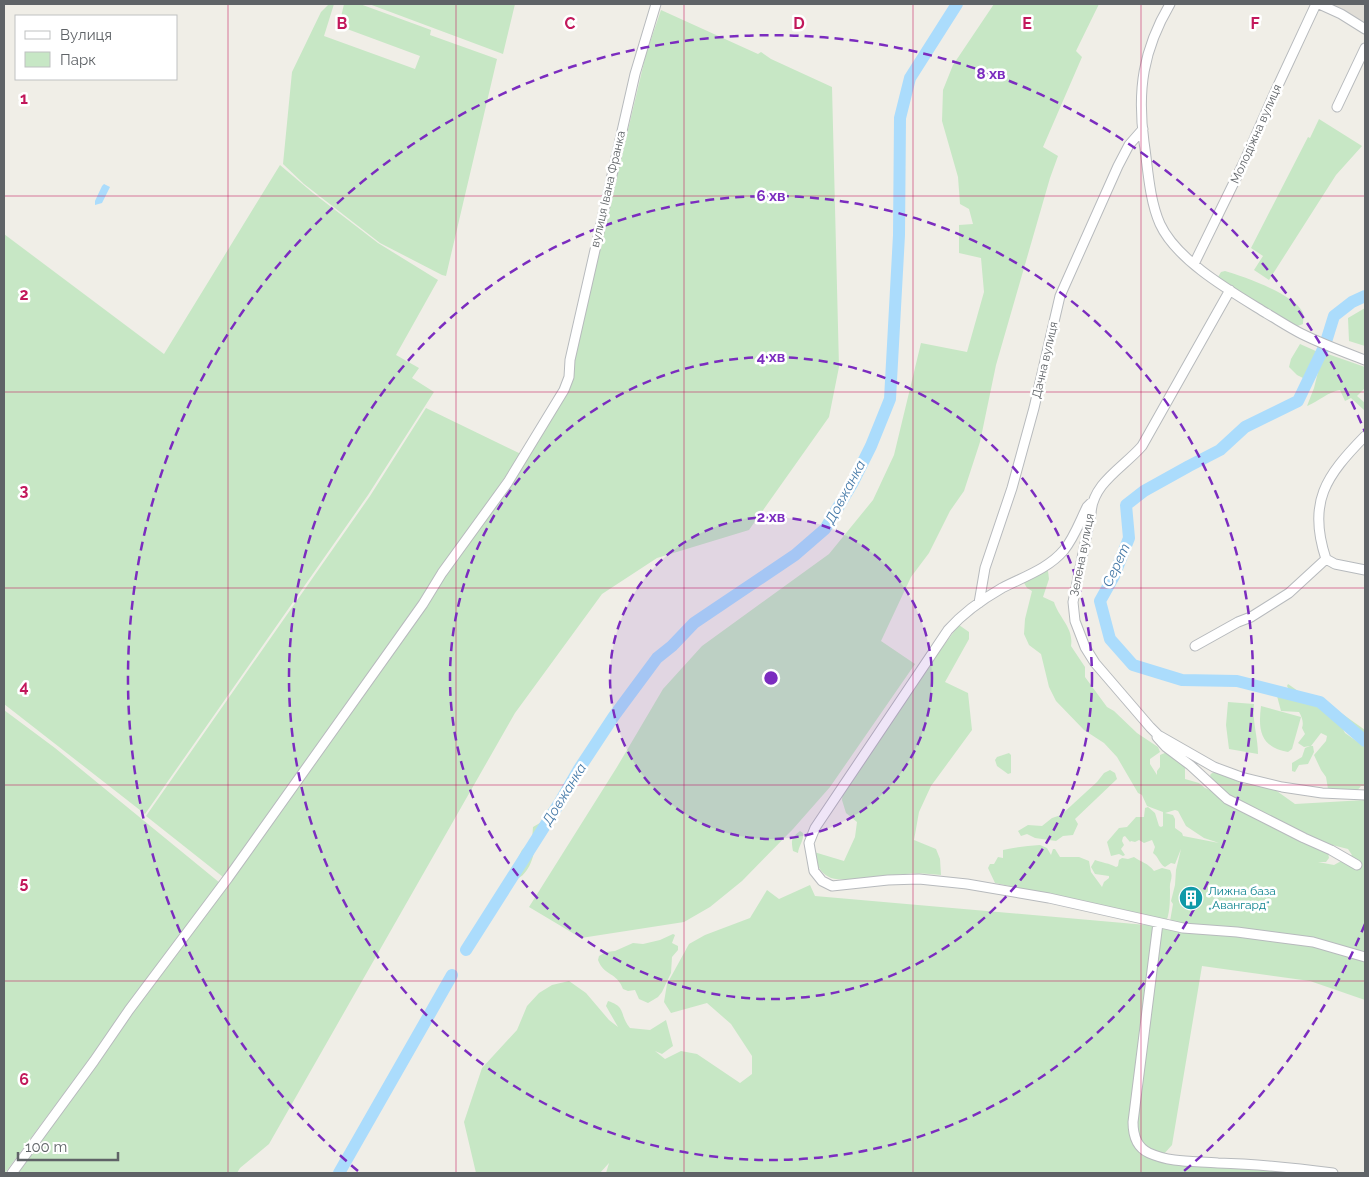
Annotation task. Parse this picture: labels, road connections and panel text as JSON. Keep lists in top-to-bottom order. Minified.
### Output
{"streets":{"street":["Молодіжна вулиця","вулиця Івана Франка","Дачна вулиця","Зелена вулиця"]},"water":["Довжанка","Серет"],"places":{"building":["Лижна база „Авангард“"]},"legend":["Вулиця","Парк"],"scale_bar":"100 m","grid":{"columns":["B","C","D","E","F"],"rows":["1","2","3","4","5","6"]},"rings":["8 хв","6 хв","4 хв","2 хв"]}
